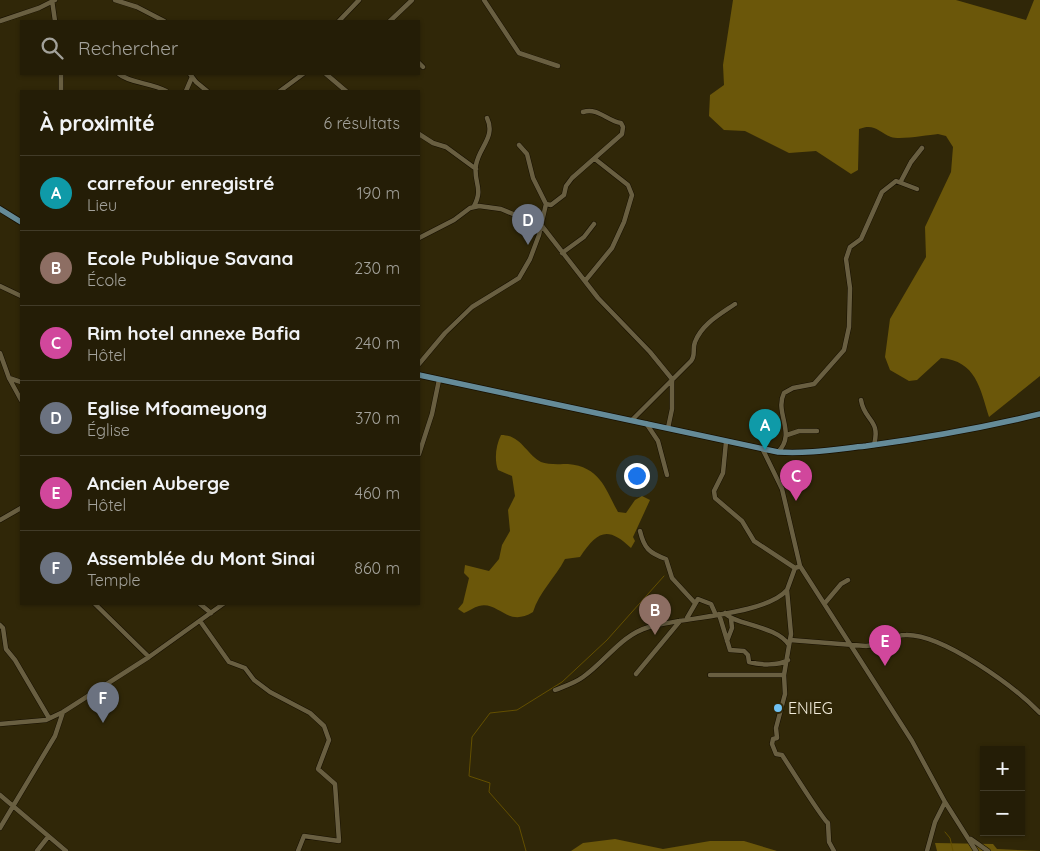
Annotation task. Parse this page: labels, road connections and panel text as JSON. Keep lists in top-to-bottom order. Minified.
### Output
{"places":["ENIEG"],"page":{"search":"Rechercher","heading":["À proximité","6 résultats"],"list":[{"mark":"A","name":"carrefour enregistré","note":"Lieu","value":"190 m"},{"mark":"B","name":"Ecole Publique Savana","note":"École","value":"230 m"},{"mark":"C","name":"Rim hotel annexe Bafia","note":"Hôtel","value":"240 m"},{"mark":"D","name":"Eglise Mfoameyong","note":"Église","value":"370 m"},{"mark":"E","name":"Ancien Auberge","note":"Hôtel","value":"460 m"},{"mark":"F","name":"Assemblée du Mont Sinai","note":"Temple","value":"860 m"}],"pins":["D","A","C","B","E","F"],"map_buttons":["+","−"]}}
